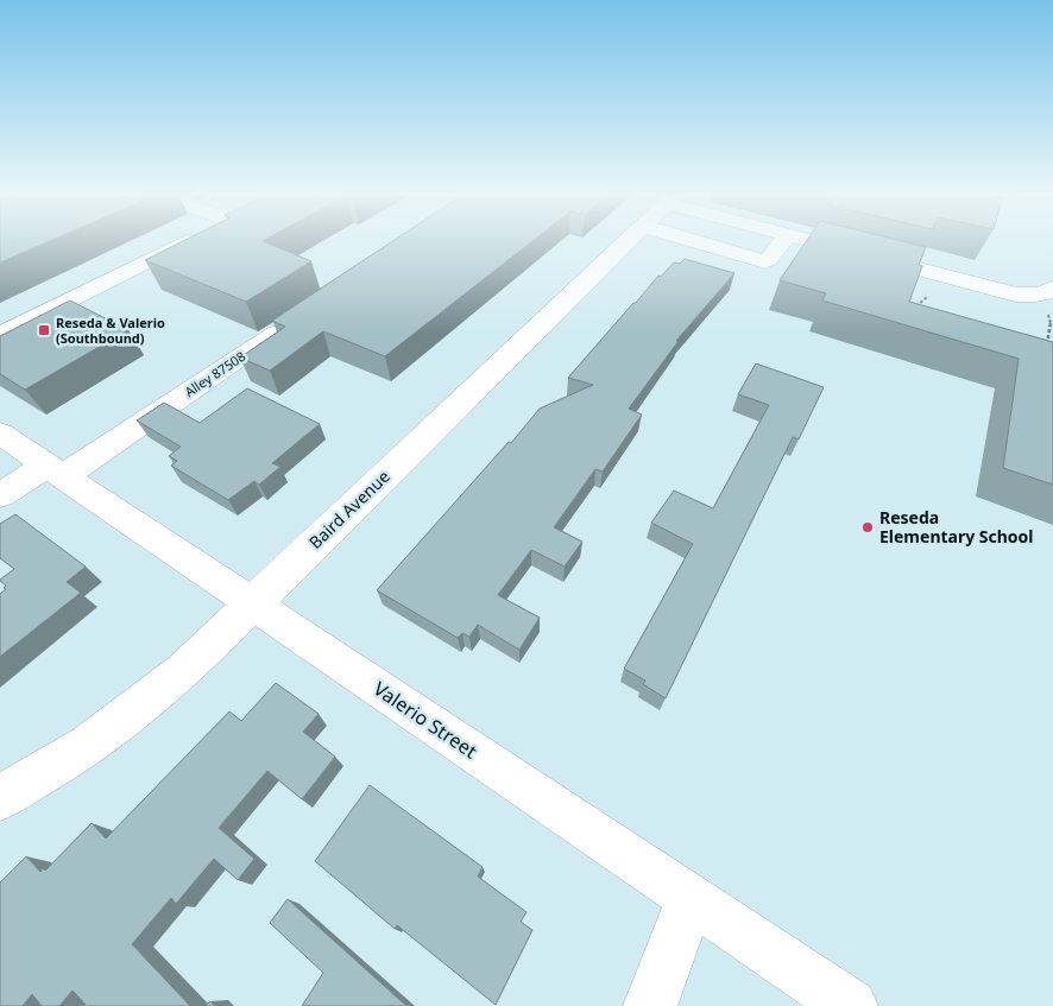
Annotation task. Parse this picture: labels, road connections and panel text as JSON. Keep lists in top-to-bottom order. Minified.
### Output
{"streets":{"street":["Alley 87508","Baird Avenue","Valerio Street"]},"crossings":[["Alley 87508","Valerio Street"],["Baird Avenue","Valerio Street"]],"places":{"transit":["Reseda & Valerio (Southbound)"],"other":["Reseda Elementary School"]}}
